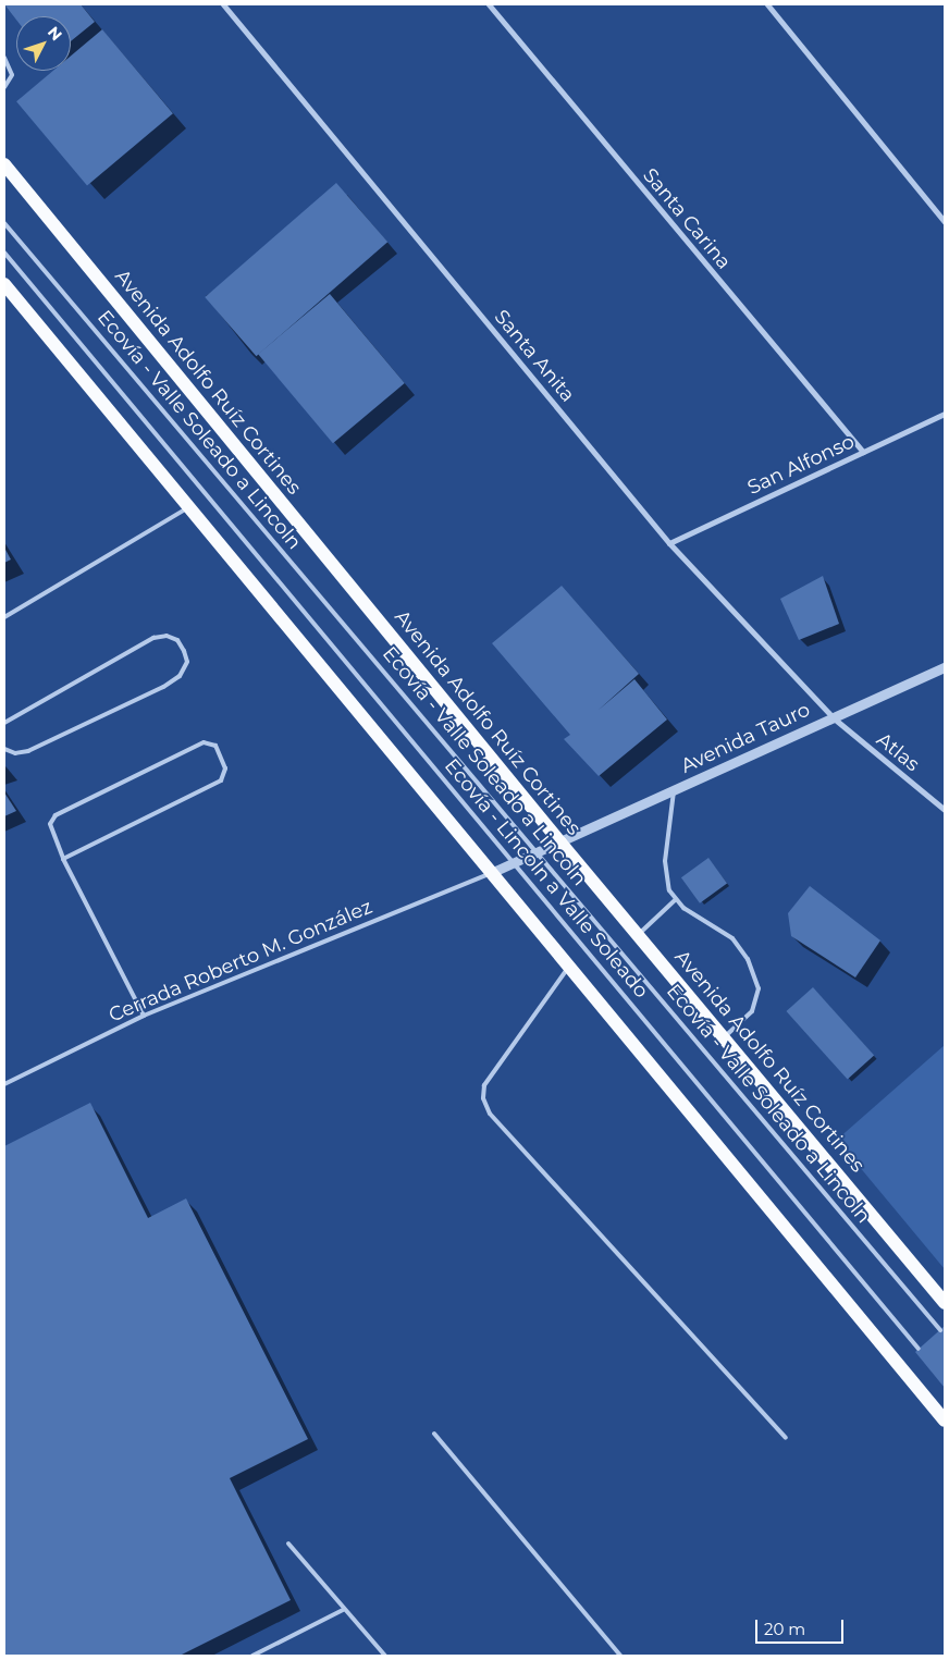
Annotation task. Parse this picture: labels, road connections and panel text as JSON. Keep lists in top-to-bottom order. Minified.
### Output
{"streets":{"main road":["Avenida Adolfo Ruíz Cortines"],"street":["Santa Carina","Santa Anita","San Alfonso","Avenida Tauro","Atlas"],"lane":["Ecovía - Valle Soleado a Lincoln","Ecovía - Lincoln a Valle Soleado","Cerrada Roberto M. González"]},"crossings":[["Santa Carina","San Alfonso"],["Santa Anita","San Alfonso"],["Santa Anita","Avenida Tauro"],["Santa Anita","Atlas"],["Avenida Adolfo Ruíz Cortines","Avenida Tauro"],["Ecovía - Valle Soleado a Lincoln","Avenida Tauro"],["Avenida Tauro","Atlas"],["Avenida Tauro","Ecovía - Lincoln a Valle Soleado"],["Avenida Tauro","Cerrada Roberto M. González"]],"scale_bar":"20 m","north":"top right"}
